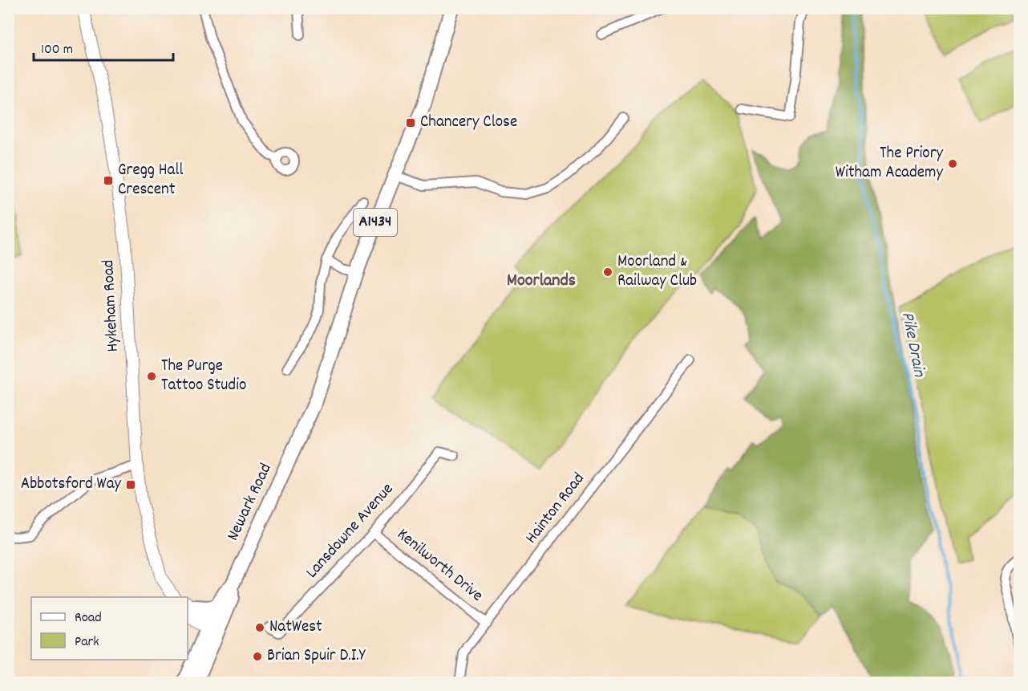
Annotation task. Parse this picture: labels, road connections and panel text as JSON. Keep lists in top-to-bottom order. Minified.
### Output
{"streets":{"main road":["A1434","Newark Road"],"street":["Hykeham Road","Hainton Road","Lansdowne Avenue","Kenilworth Drive"]},"crossings":[["A1434","Newark Road"],["Hainton Road","Kenilworth Drive"],["Lansdowne Avenue","Kenilworth Drive"]],"districts":["Moorlands"],"water":["Pike Drain"],"places":{"transit":["Chancery Close","Gregg Hall Crescent","Abbotsford Way"],"other":["The Priory Witham Academy","Moorland & Railway Club","The Purge Tattoo Studio","NatWest","Brian Spuir D.I.Y"]},"legend":["Road","Park"],"scale_bar":"100 m"}
